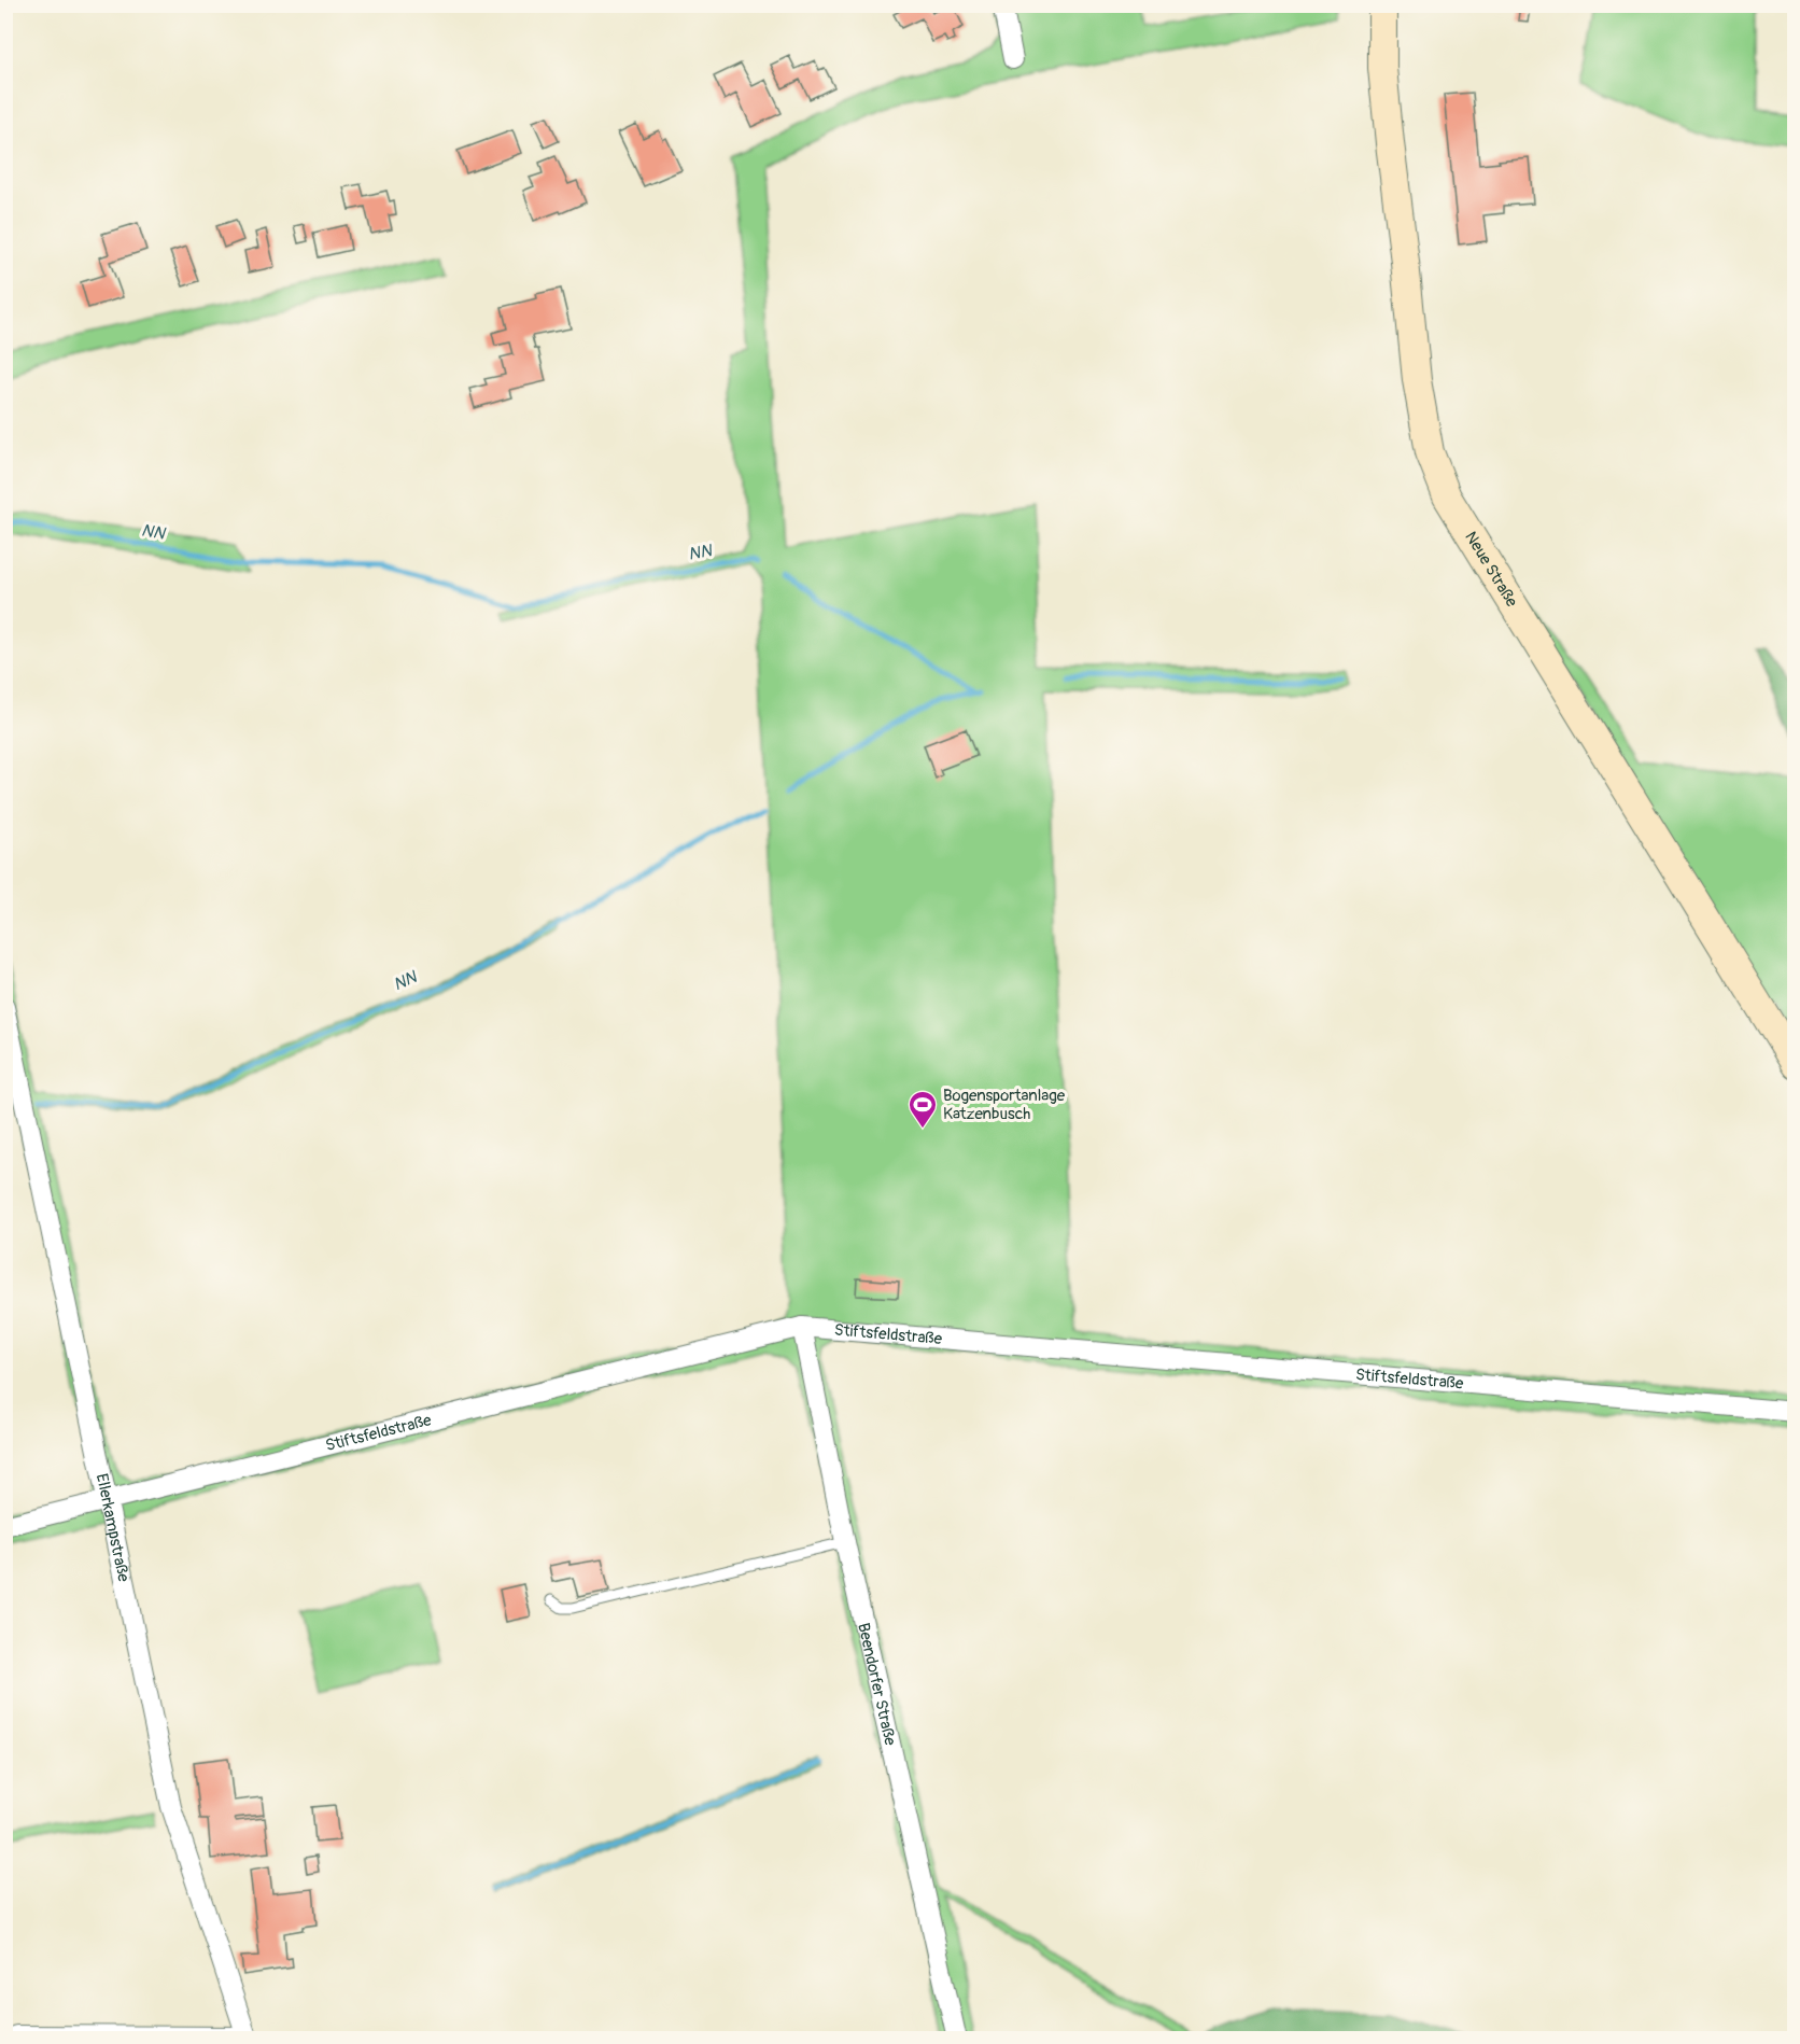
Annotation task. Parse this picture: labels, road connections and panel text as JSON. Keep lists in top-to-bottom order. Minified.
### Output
{"streets":{"street":["Neue Straße","Stiftsfeldstraße","Ellerkampstraße","Beendorfer Straße"]},"crossings":[["Stiftsfeldstraße","Ellerkampstraße"],["Stiftsfeldstraße","Beendorfer Straße"]],"water":["NN"],"places":{"sports":["Bogensportanlage Katzenbusch"]}}
